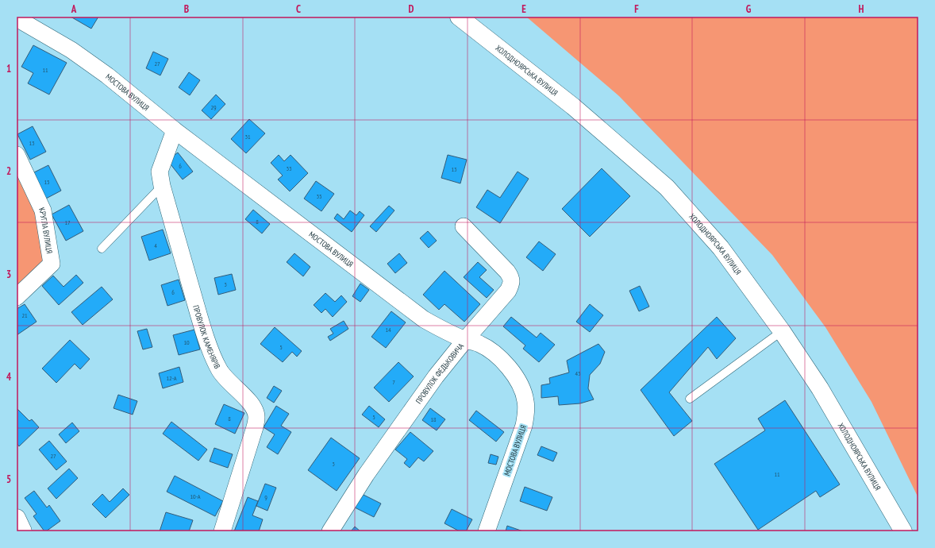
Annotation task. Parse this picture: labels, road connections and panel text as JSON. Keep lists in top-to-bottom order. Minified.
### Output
{"streets":{"main road":["ХОЛОДНОЯРСЬКА ВУЛИЦЯ"],"street":["МОСТОВА ВУЛИЦЯ","КРУГЛА ВУЛИЦЯ","ПРОВУЛОК КАМЕНЯРІВ","ПРОВУЛОК ФЕДЬКОВИЧА"]},"crossings":[["МОСТОВА ВУЛИЦЯ","ПРОВУЛОК КАМЕНЯРІВ"],["МОСТОВА ВУЛИЦЯ","ПРОВУЛОК ФЕДЬКОВИЧА"]],"house_numbers":["27","11","29","31","13","6","33","13","15","35","8","17","4","3","6","21","14","10","5","43","12-А","7","5","8","18","27","3","11","10-А","9"],"grid":{"columns":["A","B","C","D","E","F","G","H"],"rows":["1","2","3","4","5"]}}
